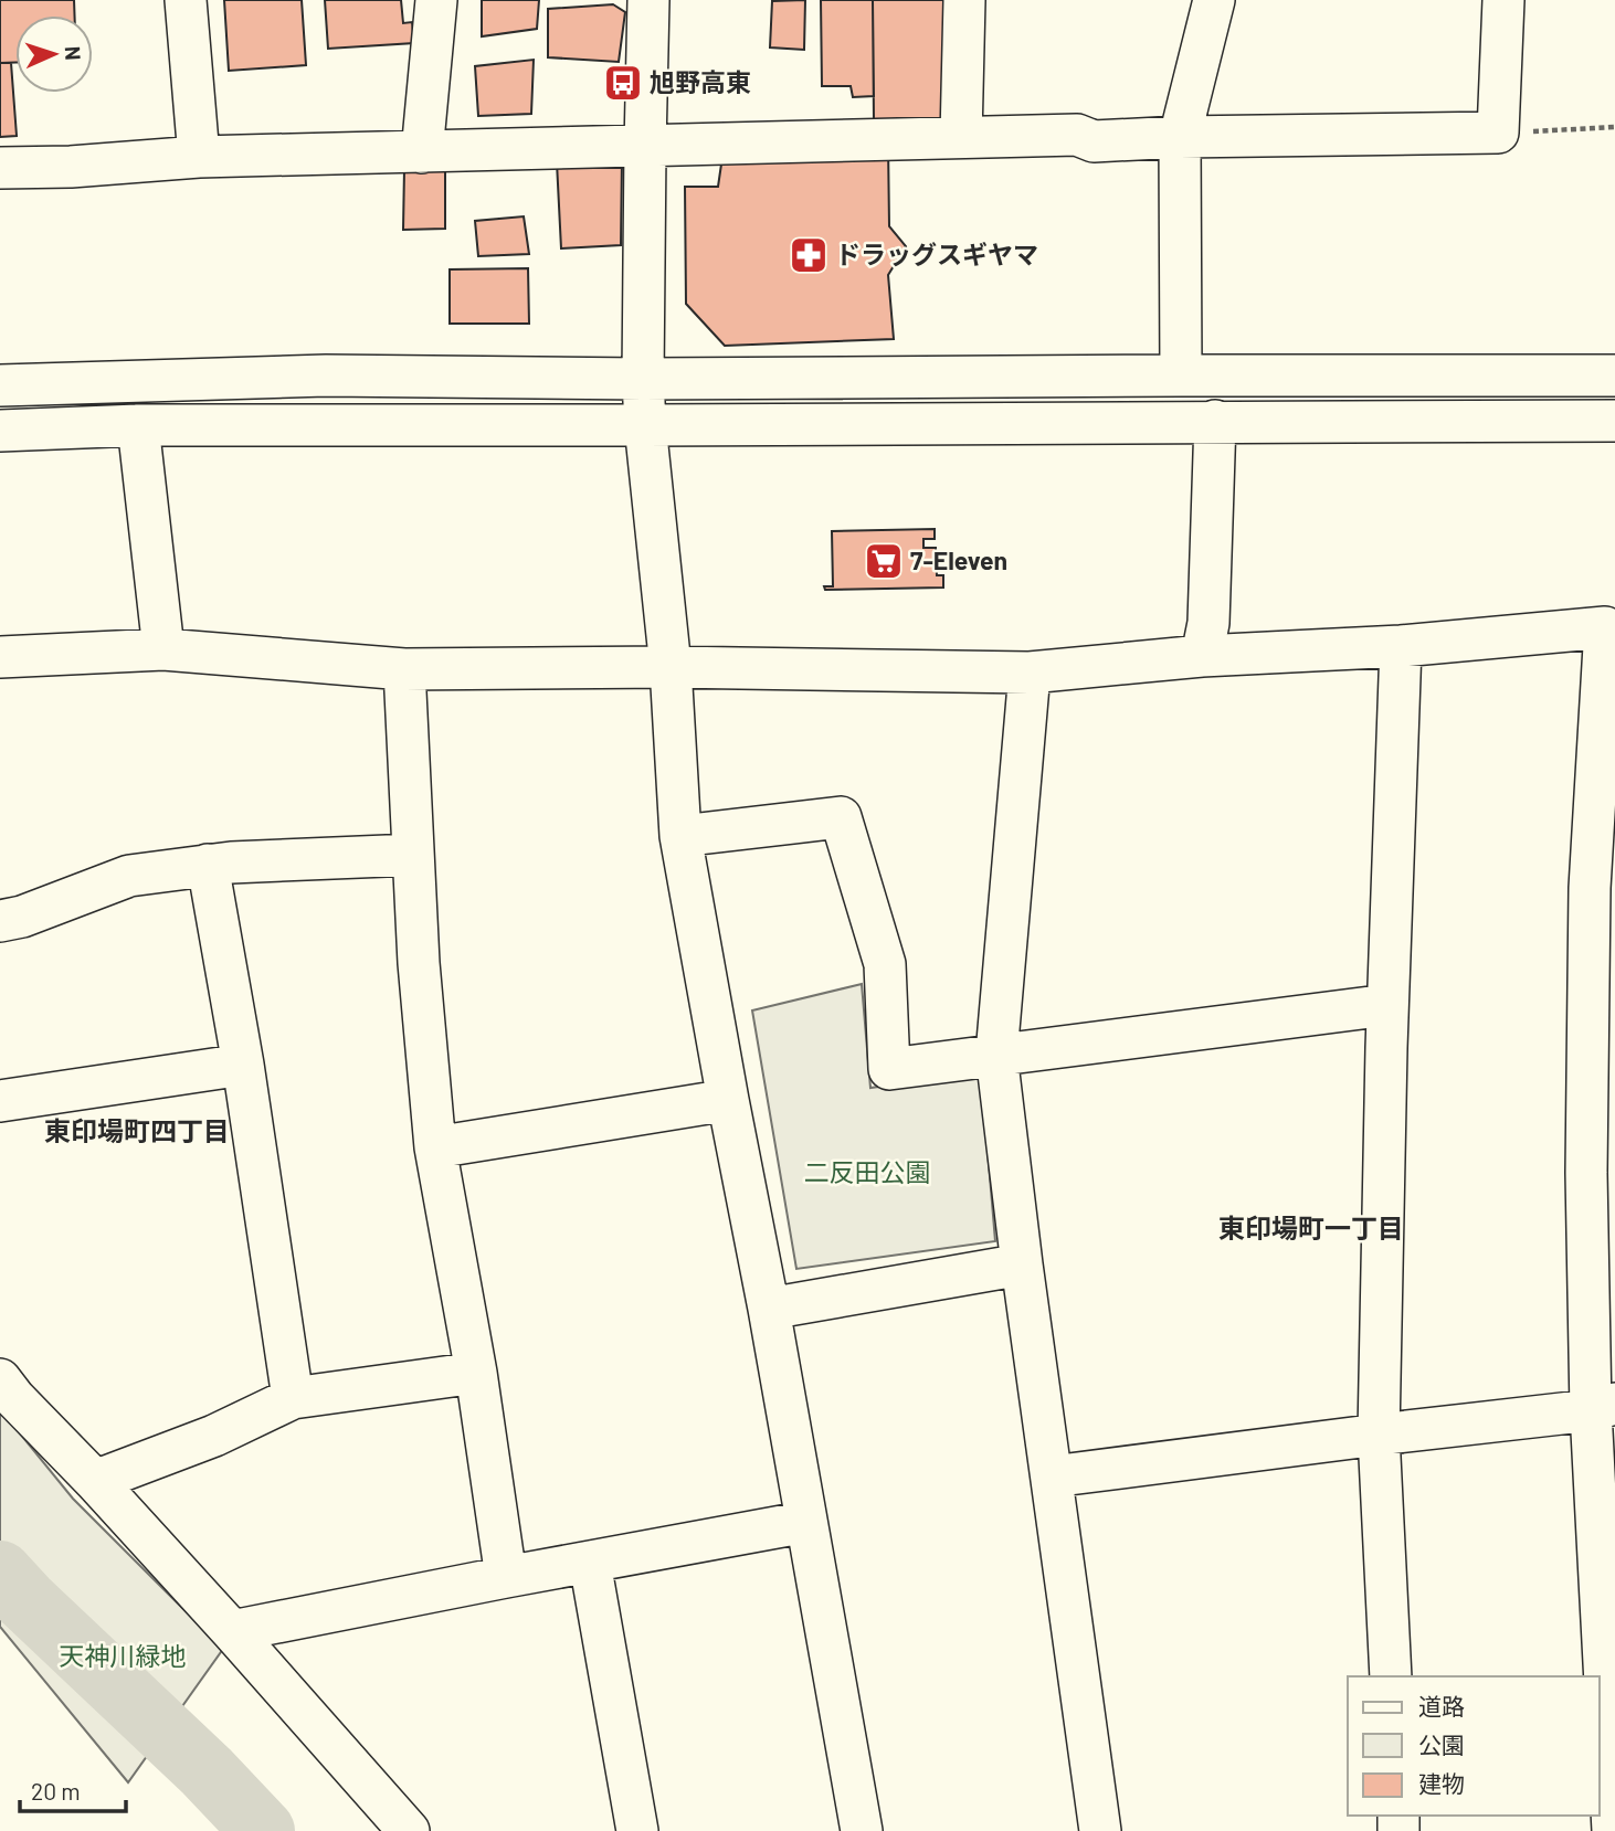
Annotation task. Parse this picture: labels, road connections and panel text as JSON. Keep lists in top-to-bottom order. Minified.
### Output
{"districts":["東印場町四丁目","東印場町一丁目"],"parks":["二反田公園","天神川緑地"],"places":{"bus stop":["旭野高東"],"pharmacy":["ドラッグスギヤマ"],"supermarket":["7-Eleven"]},"legend":["道路","公園","建物"],"scale_bar":"20 m","north":"right"}
